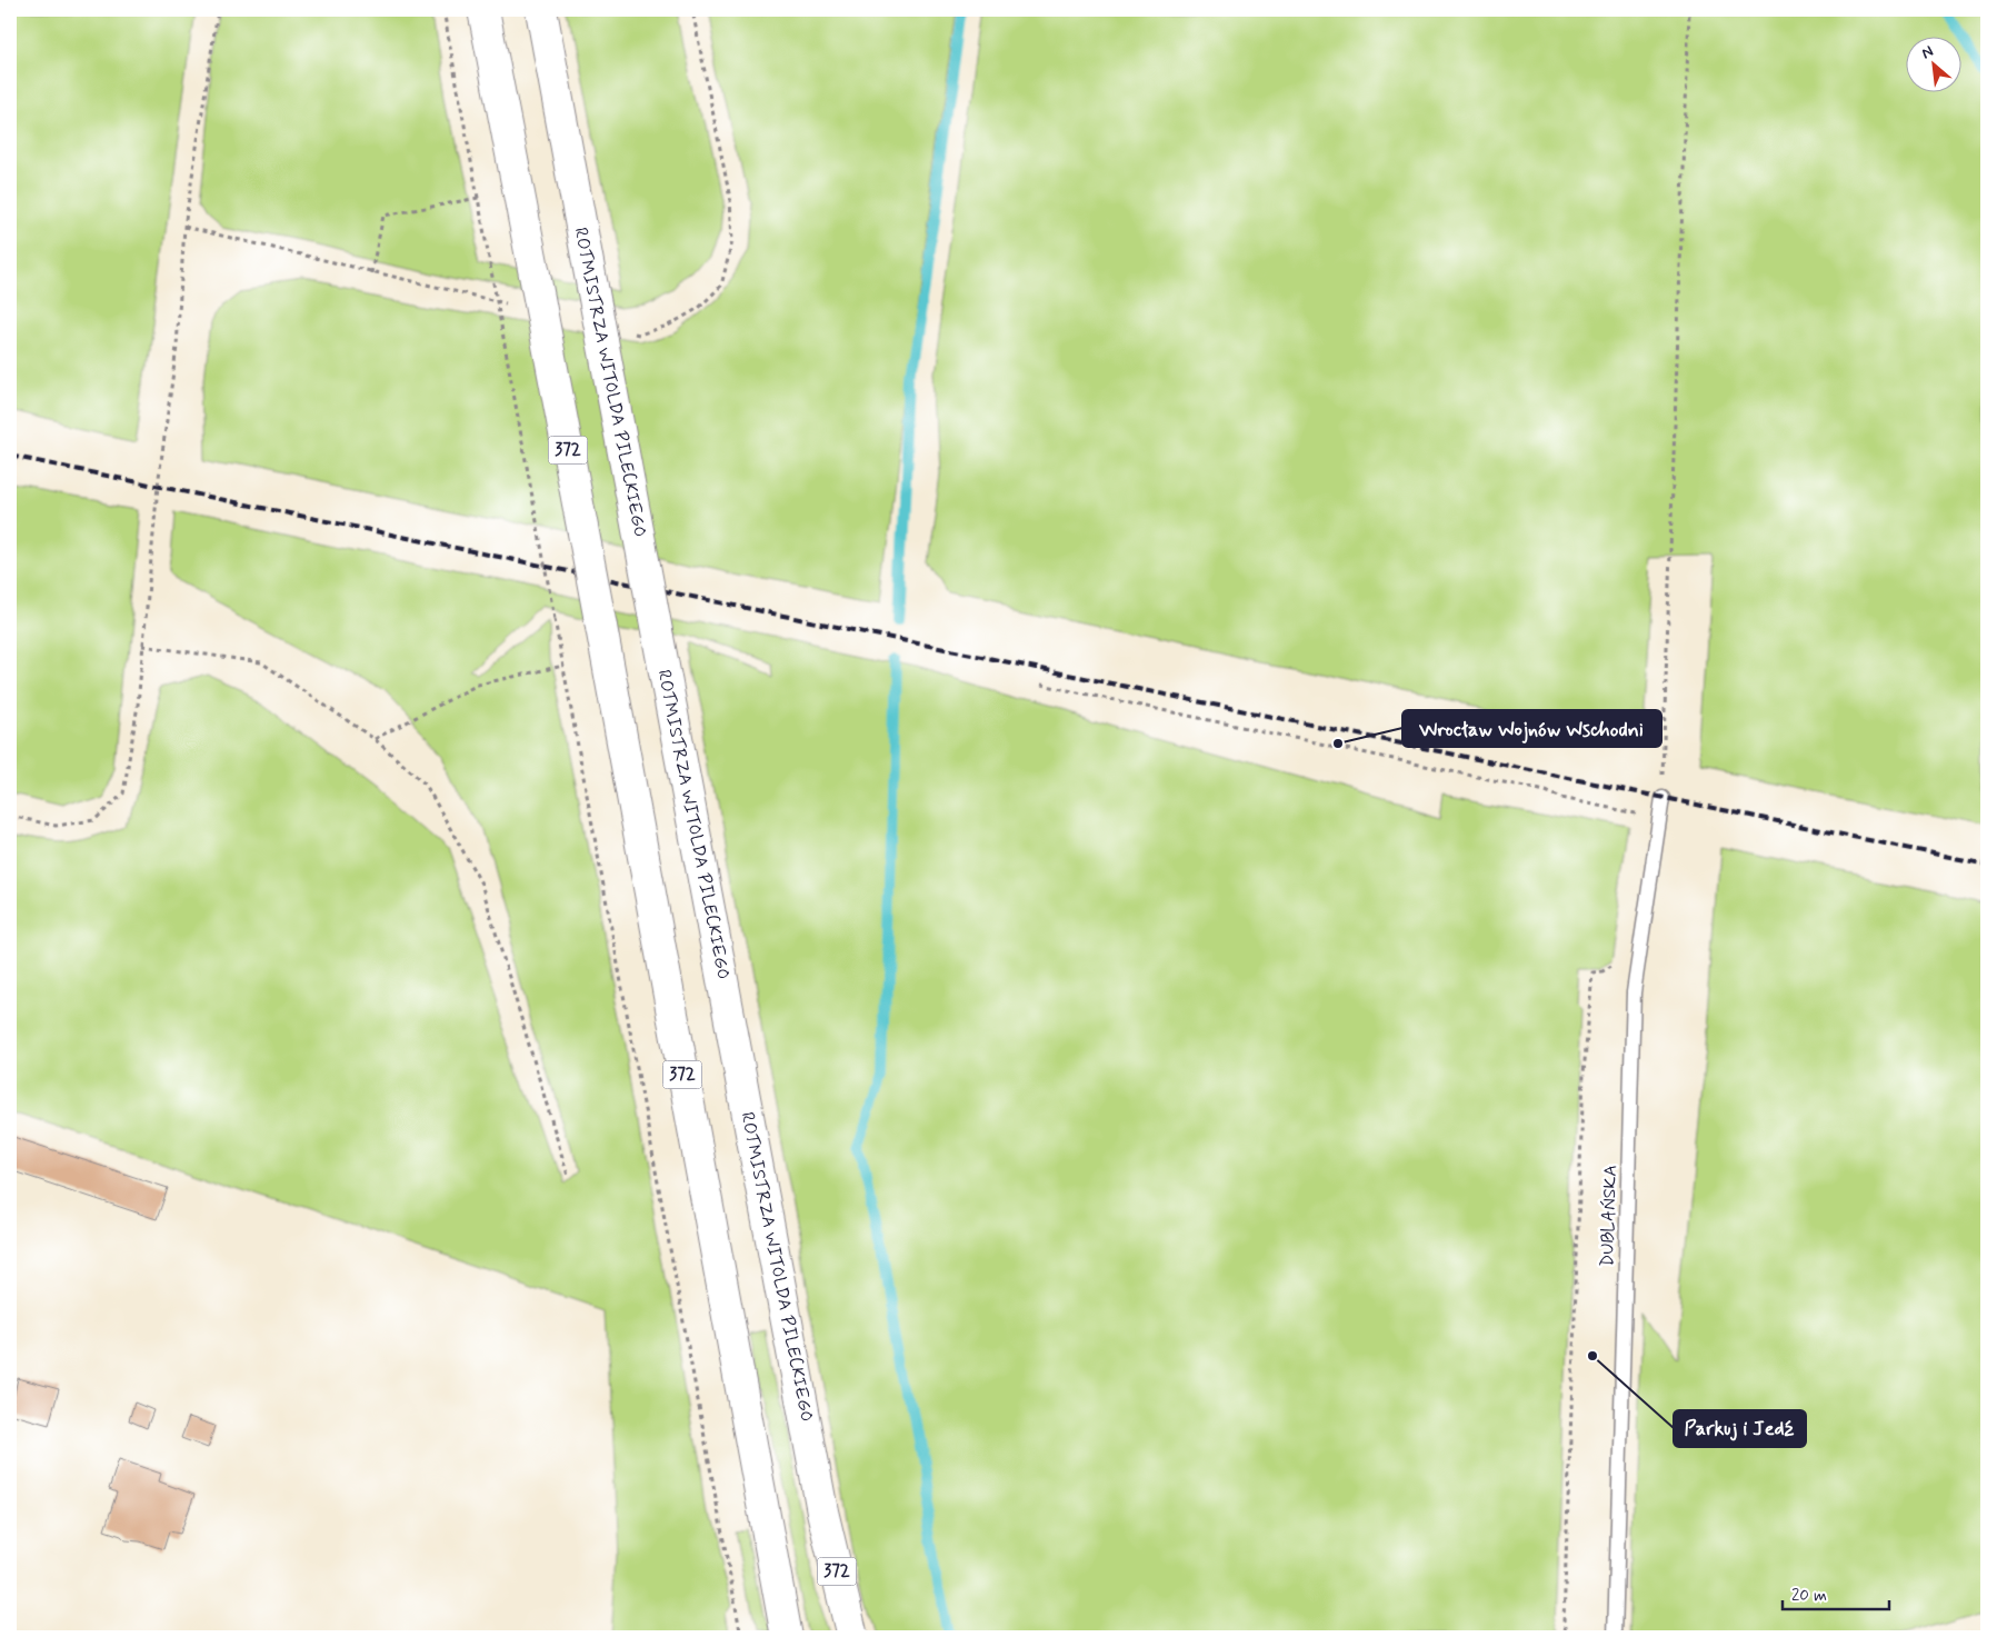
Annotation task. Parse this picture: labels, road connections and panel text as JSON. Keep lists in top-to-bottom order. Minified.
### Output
{"streets":{"main road":["ROTMISTRZA WITOLDA PILECKIEGO","372"],"lane":["DUBLAŃSKA"]},"places":["Wrocław Wojnów Wschodni","Parkuj i Jedź"],"scale_bar":"20 m","north":"top left"}
